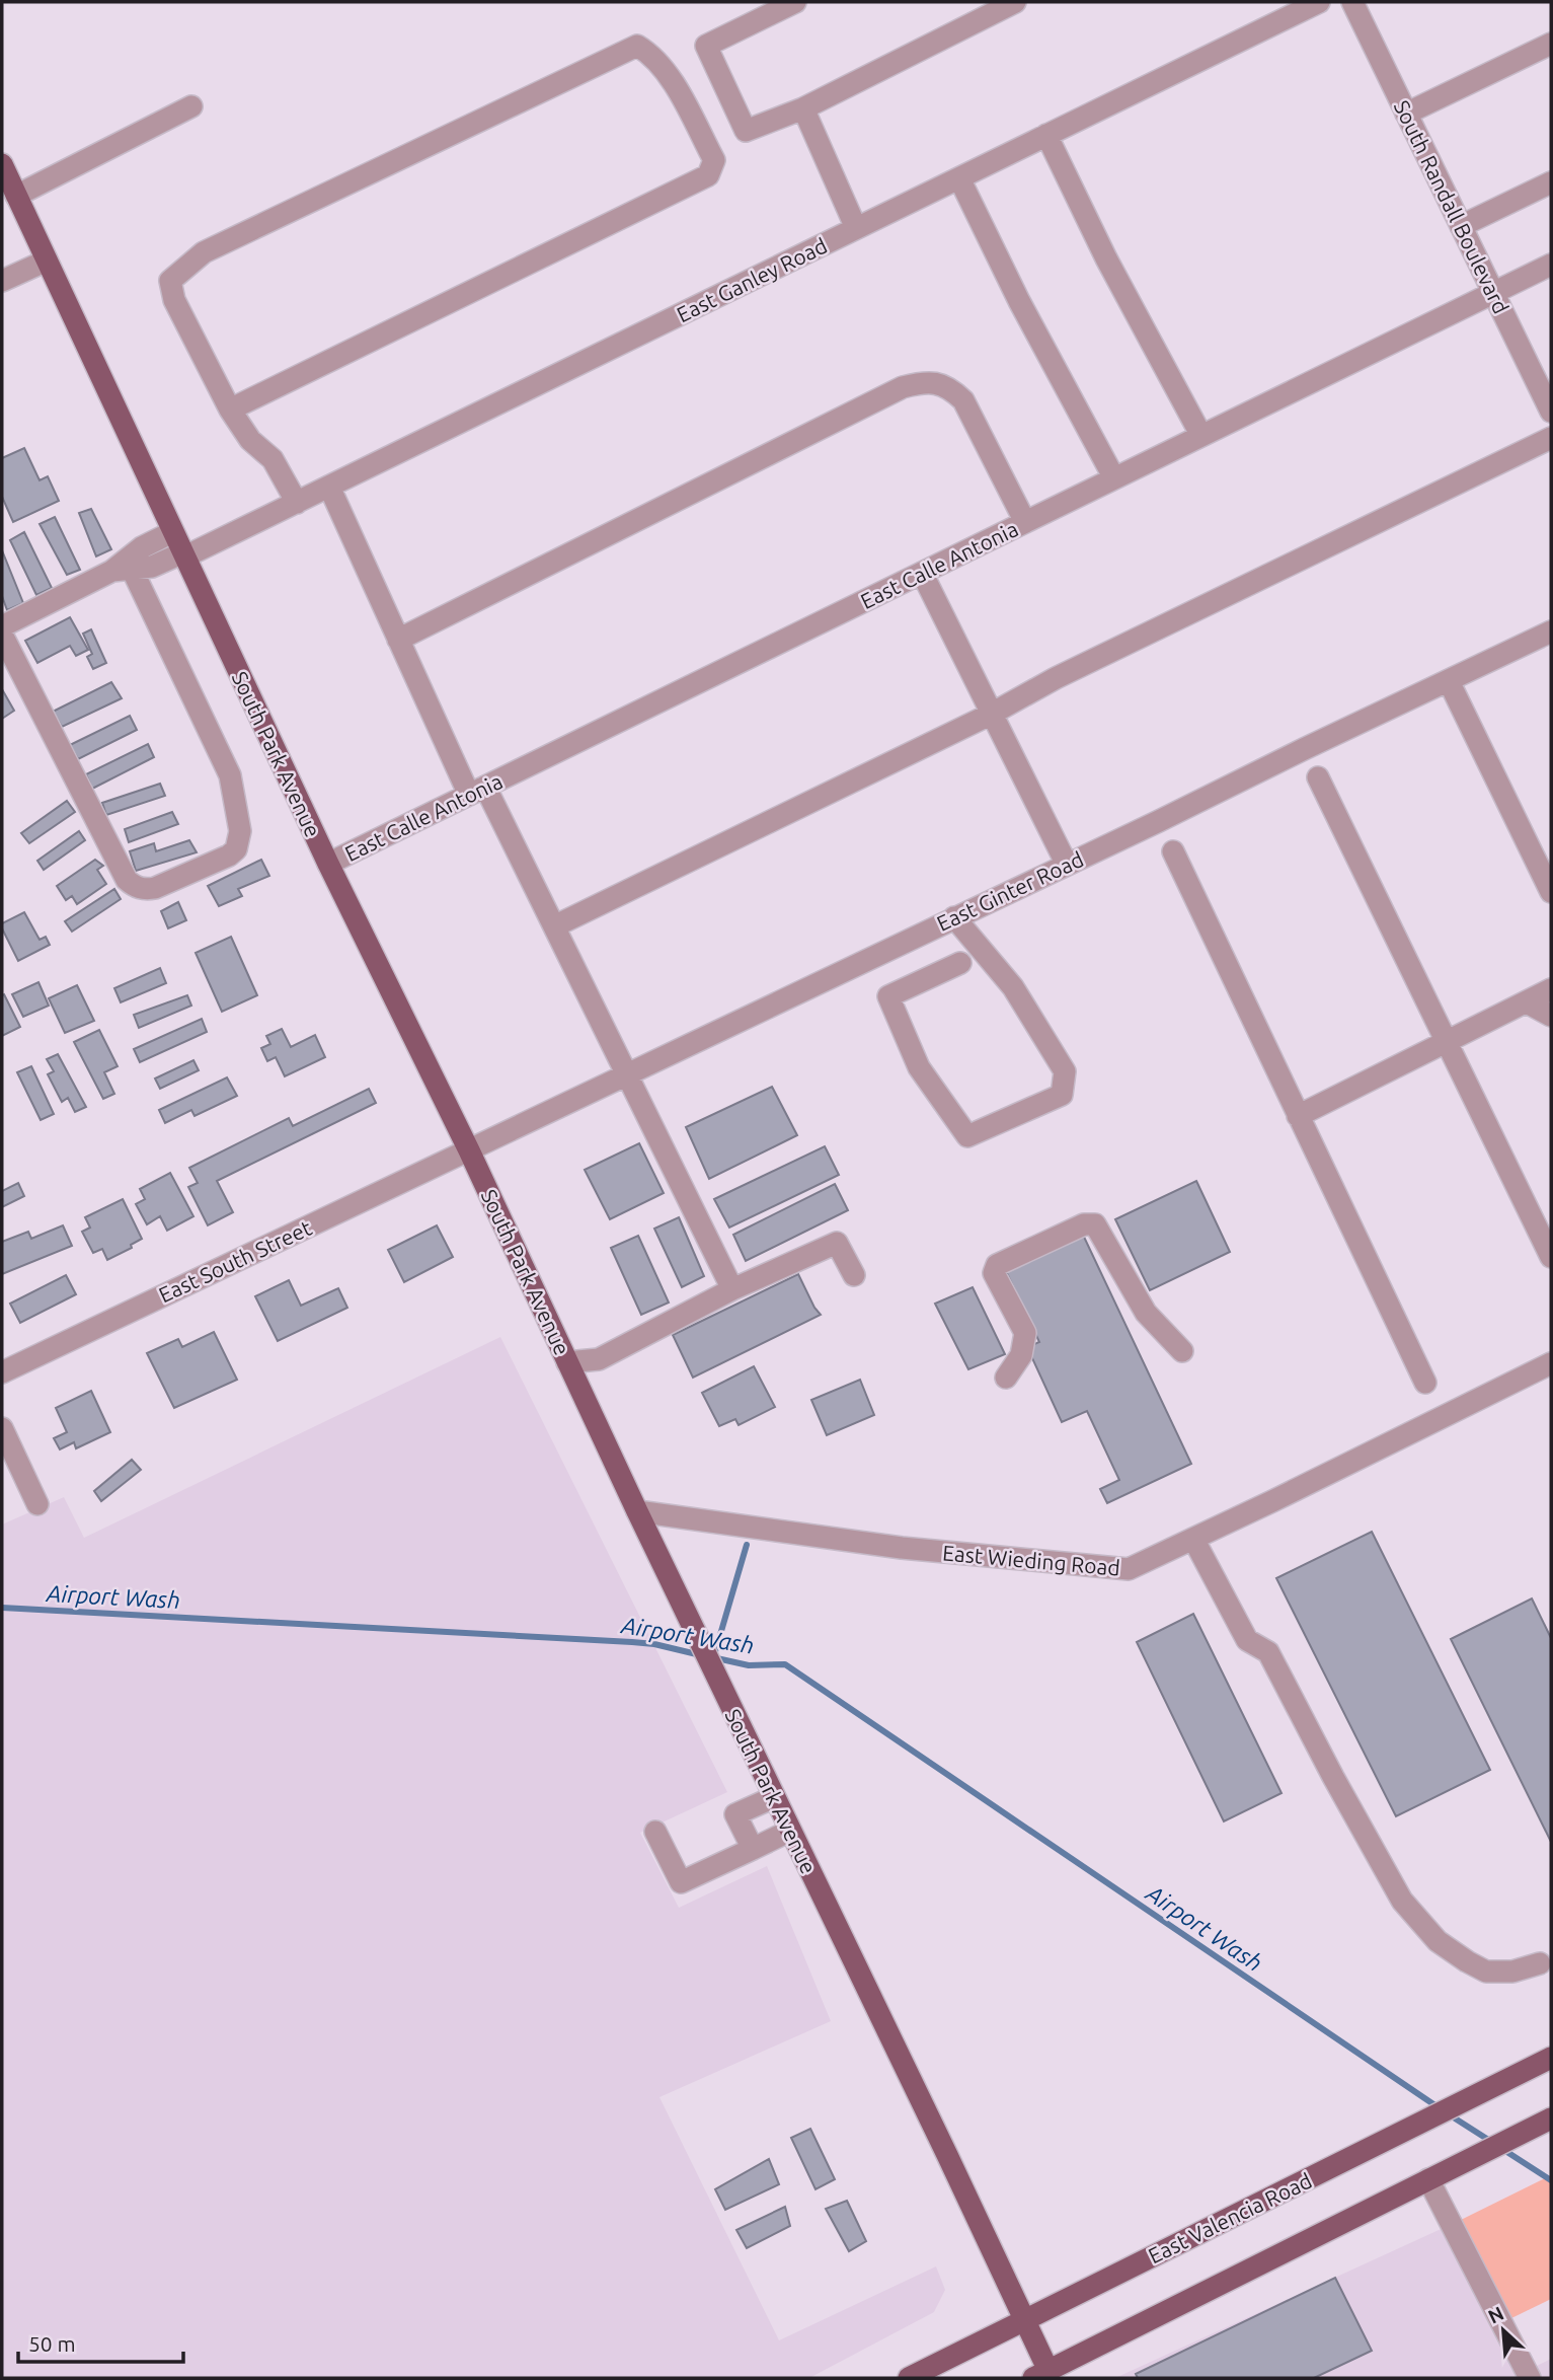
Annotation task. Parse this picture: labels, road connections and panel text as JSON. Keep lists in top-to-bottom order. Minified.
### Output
{"streets":{"main road":["South Park Avenue","East Valencia Road"],"street":["South Randall Boulevard","East Ganley Road","East Calle Antonia","East Ginter Road","East South Street","East Wieding Road"]},"crossings":[["South Randall Boulevard","East Calle Antonia"],["East Ganley Road","South Park Avenue"],["East Calle Antonia","South Park Avenue"],["South Park Avenue","East Ginter Road"],["South Park Avenue","East South Street"],["South Park Avenue","East Wieding Road"],["South Park Avenue","East Valencia Road"],["East Ginter Road","East South Street"]],"water":["Airport Wash"],"scale_bar":"50 m","north":"top left"}
